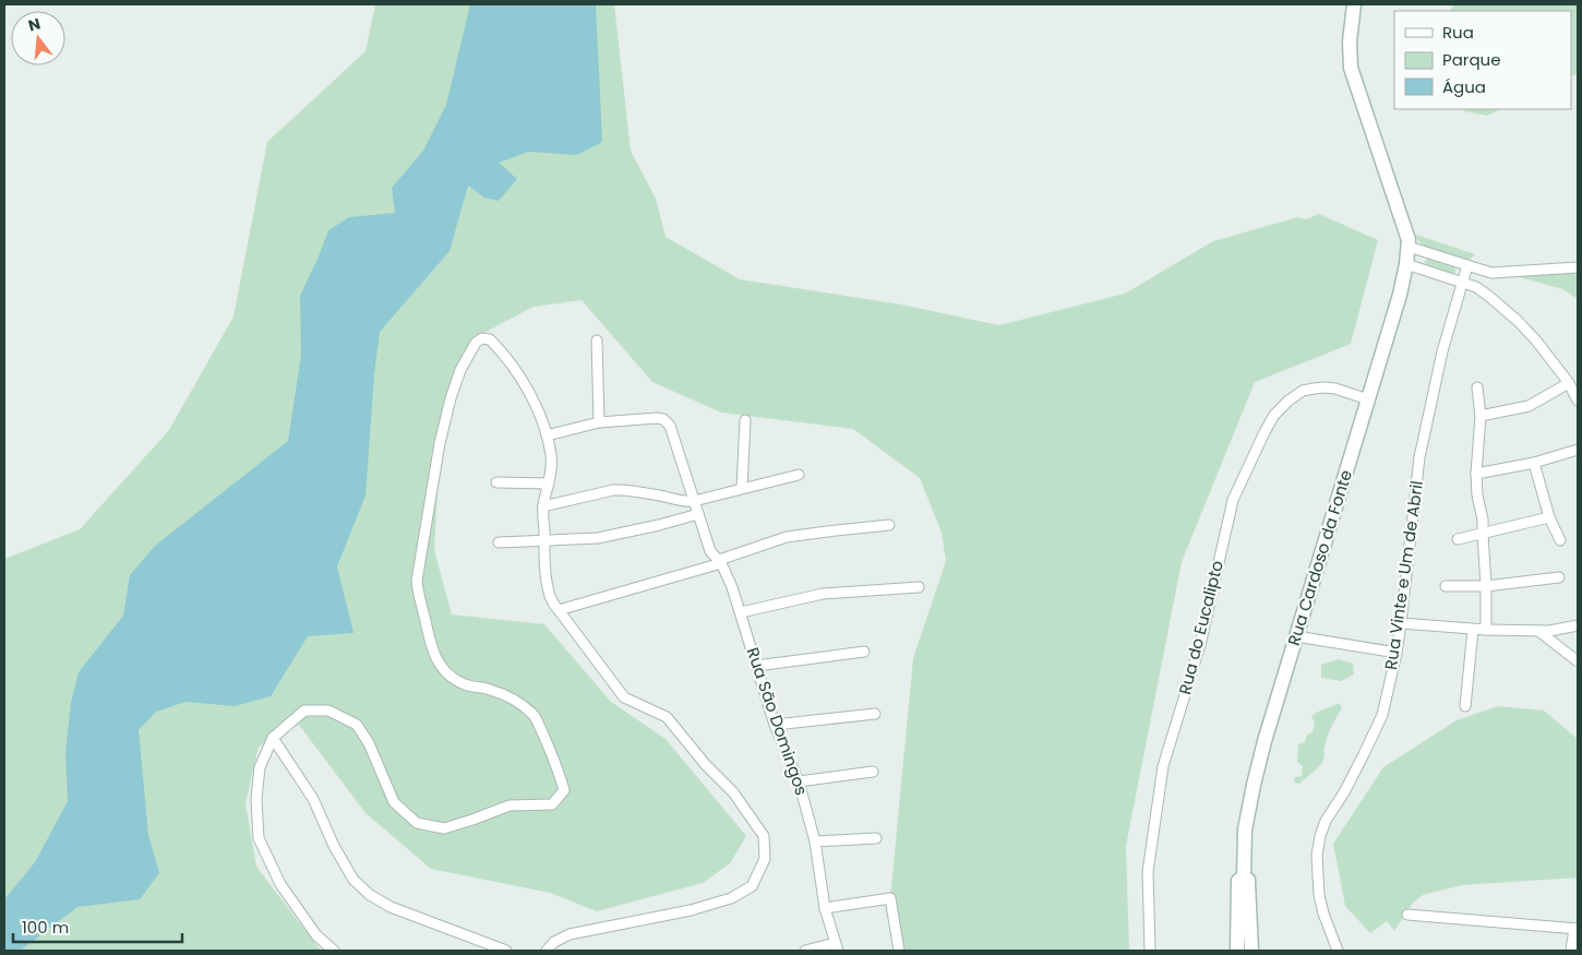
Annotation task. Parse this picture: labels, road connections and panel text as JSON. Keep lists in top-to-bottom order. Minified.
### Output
{"streets":{"main road":["Rua Cardoso da Fonte"],"street":["Rua Vinte e Um de Abril","Rua do Eucalipto","Rua São Domingos"]},"crossings":[["Rua Cardoso da Fonte","Rua do Eucalipto"]],"legend":["Rua","Parque","Água"],"scale_bar":"100 m","north":"top"}
